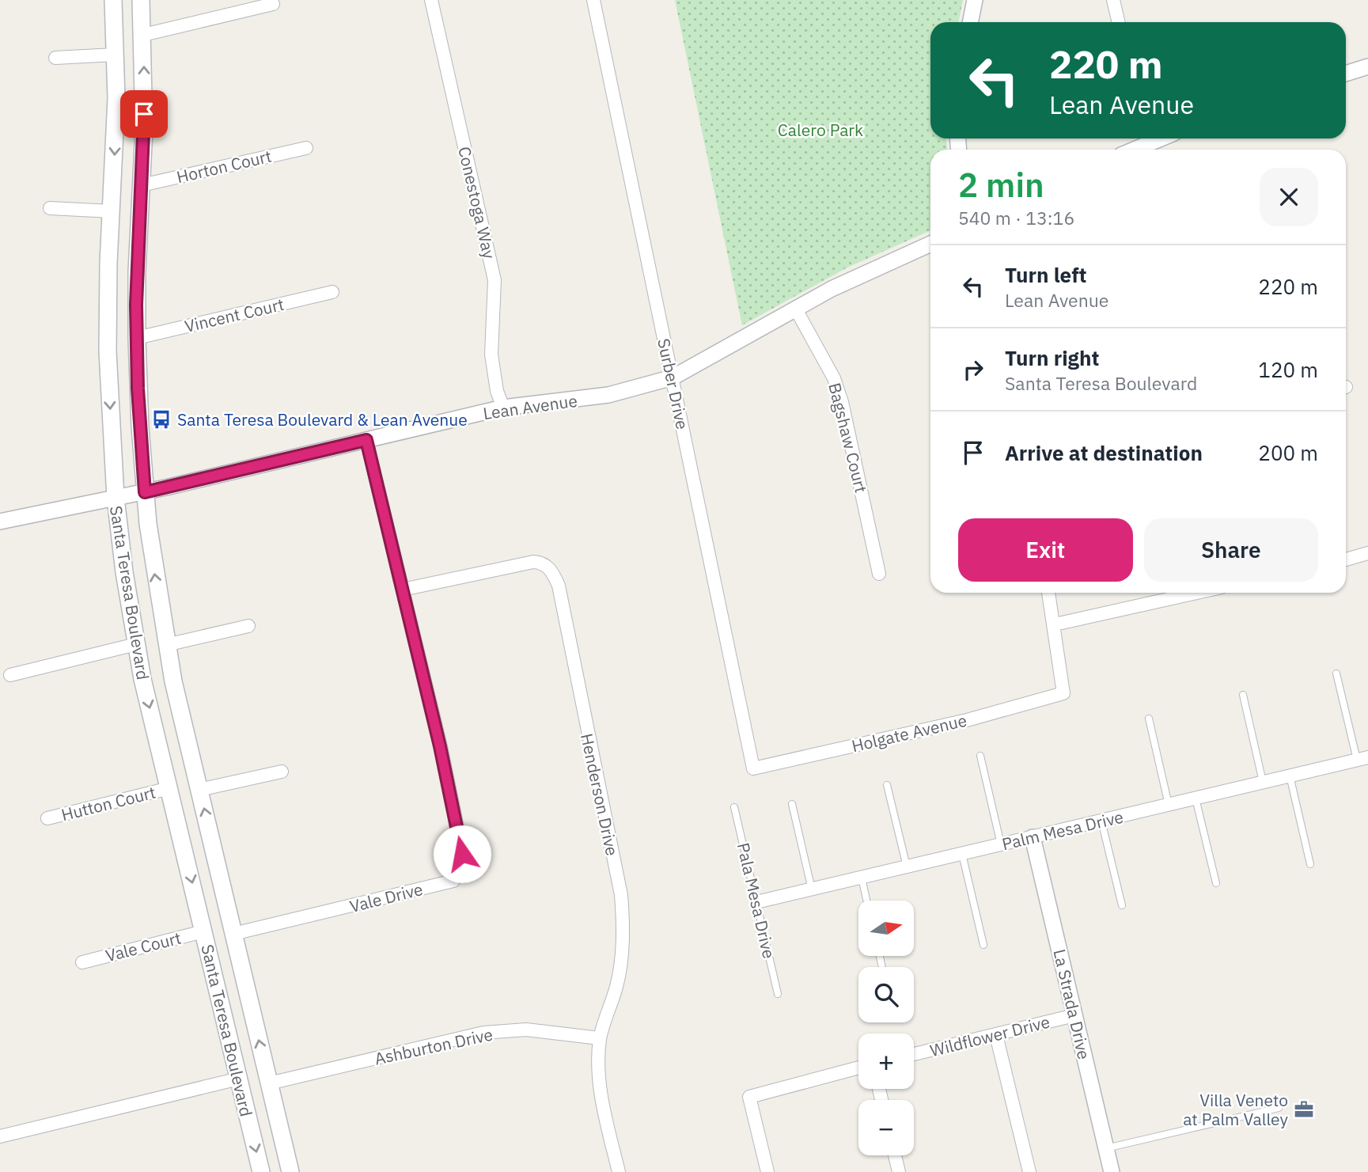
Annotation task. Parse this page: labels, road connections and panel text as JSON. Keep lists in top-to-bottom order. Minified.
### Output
{"streets":{"main road":["Santa Teresa Boulevard"],"street":["Horton Court","Conestoga Way","Vincent Court","Surber Drive","Lean Avenue","Bagshaw Court","Holgate Avenue","Henderson Drive","Hutton Court","Palm Mesa Drive","Vale Drive","Vale Court","La Strada Drive","Wildflower Drive","Ashburton Drive"],"lane":["Pala Mesa Drive"]},"crossings":[["Horton Court","Santa Teresa Boulevard"],["Conestoga Way","Lean Avenue"],["Vincent Court","Santa Teresa Boulevard"],["Surber Drive","Lean Avenue"],["Surber Drive","Holgate Avenue"],["Lean Avenue","Bagshaw Court"],["Lean Avenue","Santa Teresa Boulevard"],["Lean Avenue","Vale Drive"],["Santa Teresa Boulevard","Hutton Court"],["Santa Teresa Boulevard","Vale Drive"],["Santa Teresa Boulevard","Vale Court"],["Santa Teresa Boulevard","Ashburton Drive"],["Henderson Drive","Vale Drive"],["Henderson Drive","Ashburton Drive"],["Palm Mesa Drive","Pala Mesa Drive"],["Palm Mesa Drive","La Strada Drive"],["La Strada Drive","Wildflower Drive"]],"parks":["Calero Park"],"places":{"bus stop":["Santa Teresa Boulevard & Lean Avenue"],"office":["Villa Veneto at Palm Valley"]},"north":"right","page":{"turn":["220 m","Lean Avenue"],"heading":["2 min","540 m · 13:16"],"list":[{"name":"Turn left","note":"Lean Avenue","value":"220 m"},{"name":"Turn right","note":"Santa Teresa Boulevard","value":"120 m"},{"name":"Arrive at destination","value":"200 m"}],"buttons":["Exit","Share"],"map_buttons":["+","−"]}}
